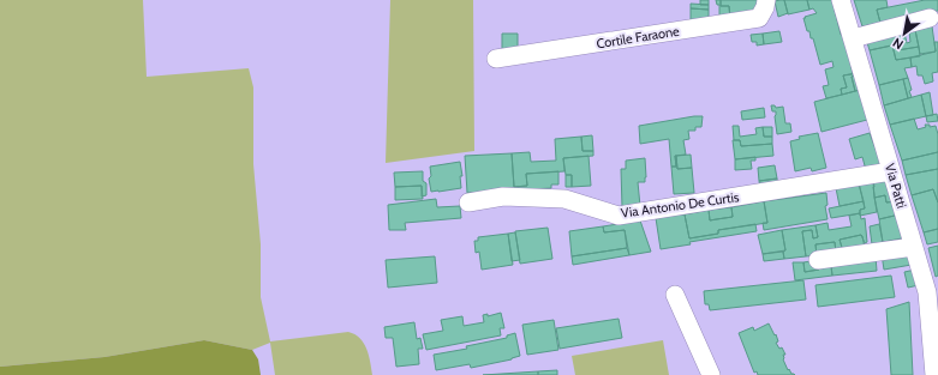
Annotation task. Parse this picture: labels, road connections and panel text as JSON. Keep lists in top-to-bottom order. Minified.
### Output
{"streets":{"street":["Cortile Faraone","Via Patti","Via Antonio De Curtis"]},"crossings":[["Via Patti","Via Antonio De Curtis"]],"north":"bottom left"}
